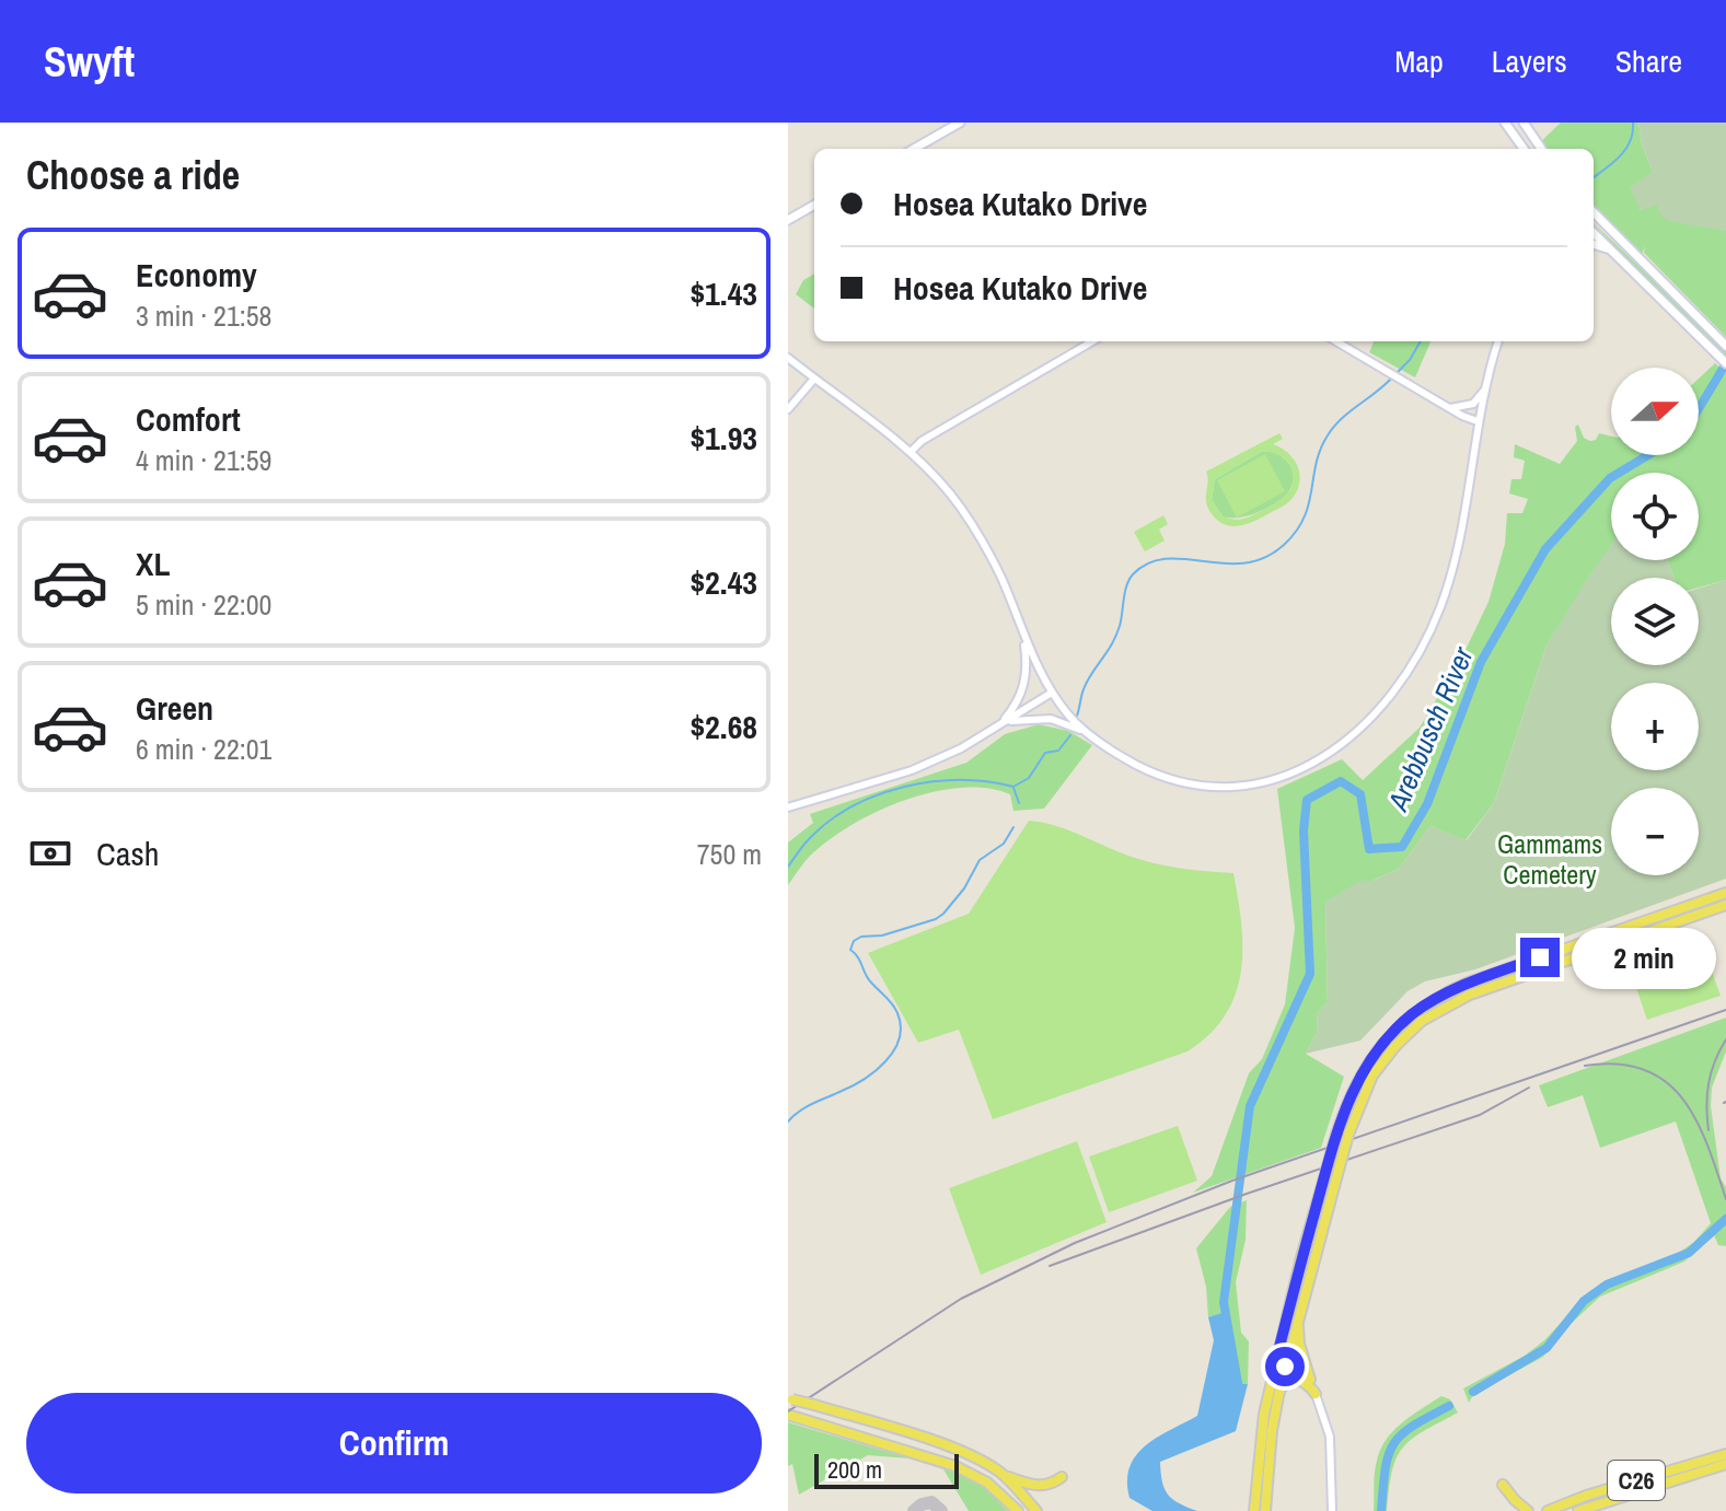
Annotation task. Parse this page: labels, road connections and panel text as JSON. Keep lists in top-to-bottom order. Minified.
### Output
{"streets":{"main road":["C26"]},"water":["Arebbusch River"],"parks":["Gammams Cemetery"],"scale_bar":"200 m","north":"right","page":{"header":"Swyft","nav":["Map","Layers","Share"],"heading":"Choose a ride","banner":["Hosea Kutako Drive","Hosea Kutako Drive"],"list":[{"name":"Economy","note":"3 min · 21:58","value":"$1.43"},{"name":"Comfort","note":"4 min · 21:59","value":"$1.93"},{"name":"XL","note":"5 min · 22:00","value":"$2.43"},{"name":"Green","note":"6 min · 22:01","value":"$2.68"}],"map_buttons":["+","−"],"pay":["Cash","750 m"],"bubble":"2 min","buttons":"Confirm","scale":"200 m"}}
